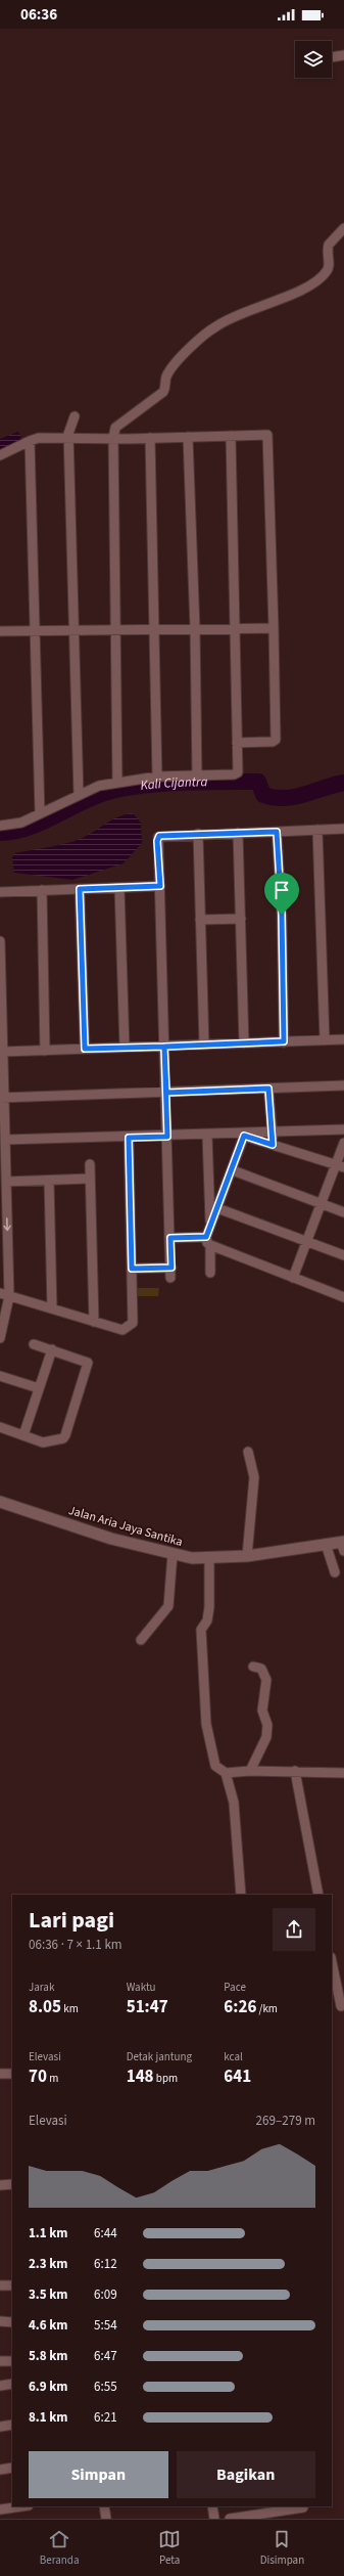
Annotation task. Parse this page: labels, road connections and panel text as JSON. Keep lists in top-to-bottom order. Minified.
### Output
{"streets":{"street":["Jalan Aria Jaya Santika"]},"water":["Kali Cijantra"],"page":{"status":"06:36","heading":["Lari pagi","06:36 · 7 × 1.1 km"],"stats":[["Jarak","8.05 km"],["Waktu","51:47"],["Pace","6:26 /km"],["Elevasi","70 m"],["Detak jantung","148 bpm"],["kcal","641"]],"chart":["Elevasi","269–279 m"],"list":[{"name":"1.1 km","note":"6:44"},{"name":"2.3 km","note":"6:12"},{"name":"3.5 km","note":"6:09"},{"name":"4.6 km","note":"5:54"},{"name":"5.8 km","note":"6:47"},{"name":"6.9 km","note":"6:55"},{"name":"8.1 km","note":"6:21"}],"buttons":["Simpan","Bagikan"],"tabs":["Beranda","Peta","Disimpan"]}}
